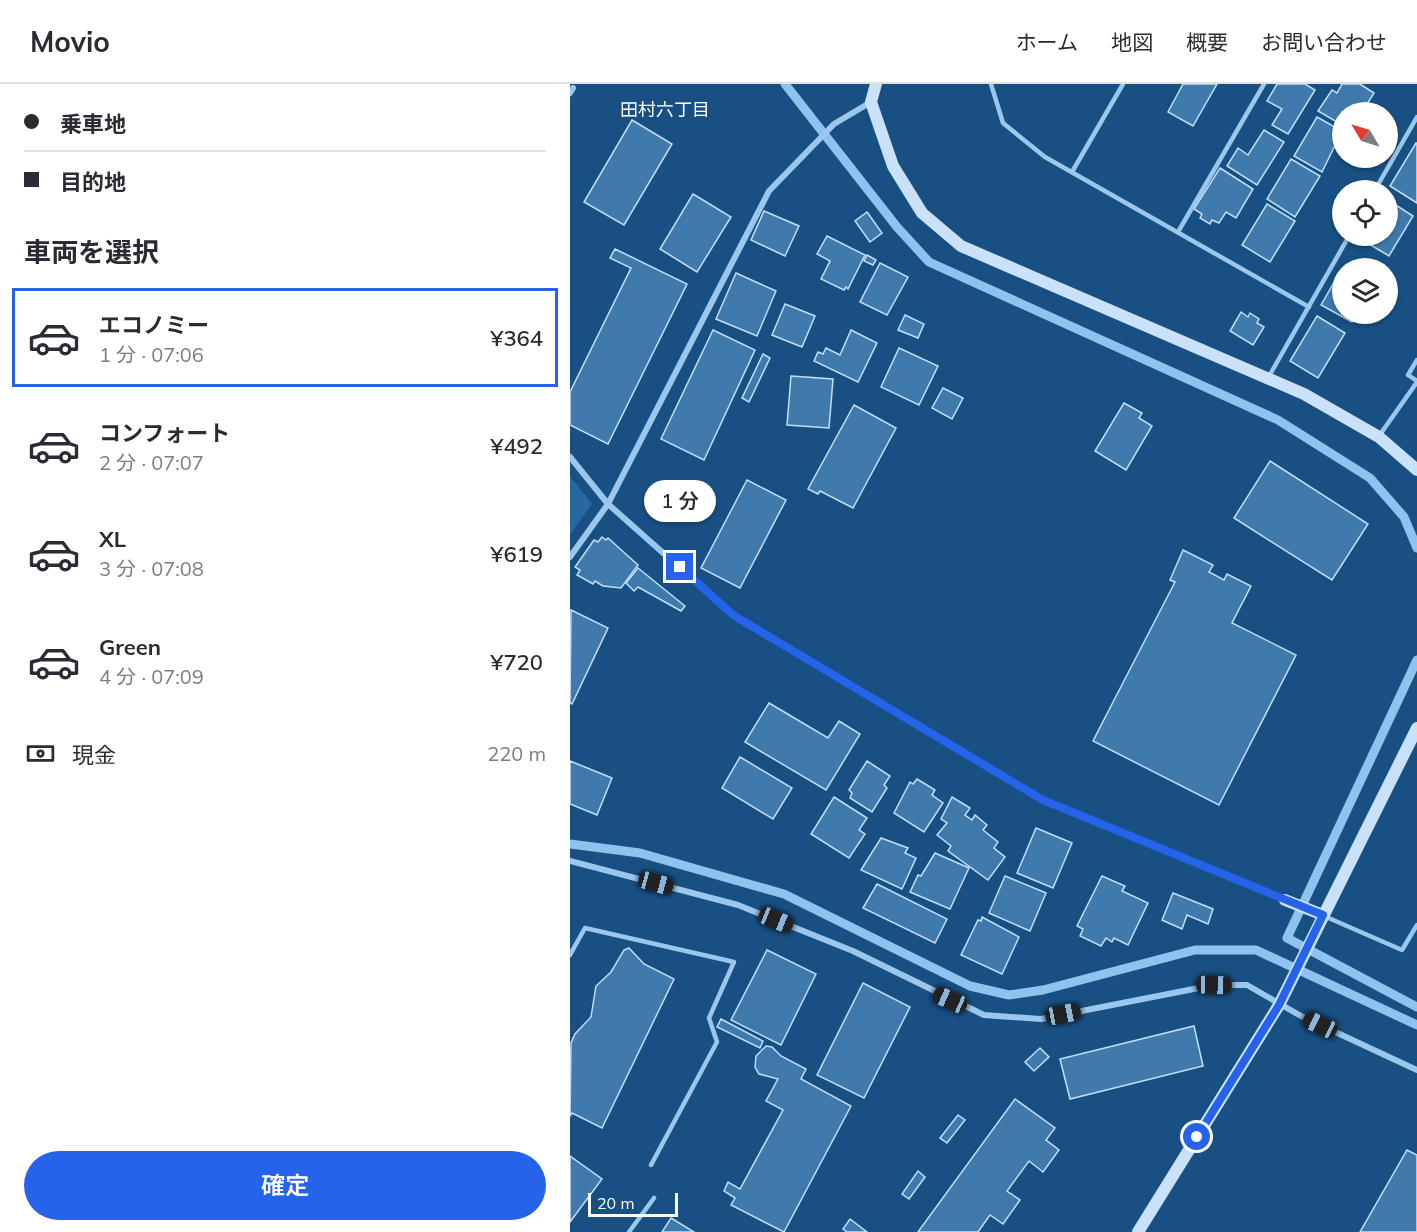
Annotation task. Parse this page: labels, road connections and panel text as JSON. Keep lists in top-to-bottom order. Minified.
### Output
{"districts":["田村六丁目"],"scale_bar":"20 m","north":"top left","page":{"header":"Movio","nav":["ホーム","地図","概要","お問い合わせ"],"banner":["乗車地","目的地"],"heading":"車両を選択","list":[{"name":"エコノミー","note":"1 分 · 07:06","value":"¥364"},{"name":"コンフォート","note":"2 分 · 07:07","value":"¥492"},{"name":"XL","note":"3 分 · 07:08","value":"¥619"},{"name":"Green","note":"4 分 · 07:09","value":"¥720"}],"bubble":"1 分","pay":["現金","220 m"],"buttons":"確定","scale":"20 m"}}
